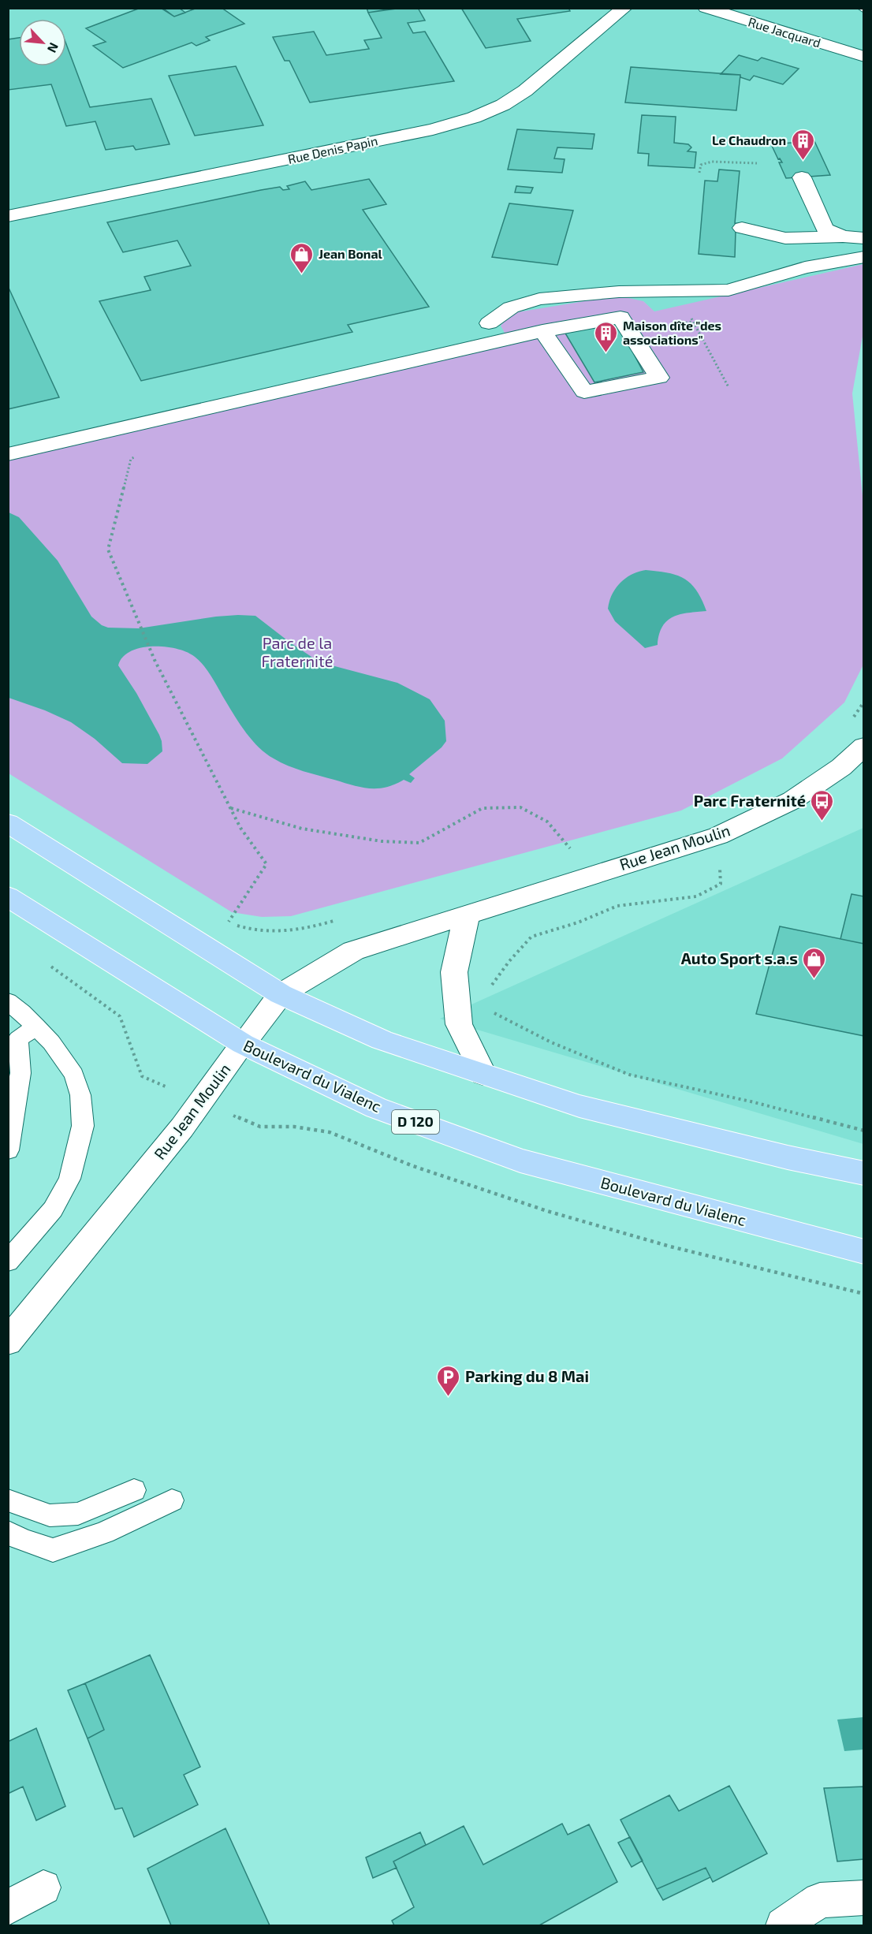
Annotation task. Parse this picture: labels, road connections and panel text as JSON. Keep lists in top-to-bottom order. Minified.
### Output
{"streets":{"main road":["Boulevard du Vialenc","D 120"],"street":["Rue Jacquard","Rue Denis Papin","Rue Jean Moulin"]},"crossings":[["Rue Jean Moulin","Boulevard du Vialenc"]],"parks":["Parc de la Fraternité"],"places":{"building":["Le Chaudron","Maison dîte \"des associations\""],"shop":["Jean Bonal","Auto Sport s.a.s"],"bus stop":["Parc Fraternité"],"parking":["Parking du 8 Mai"]},"north":"bottom right"}
